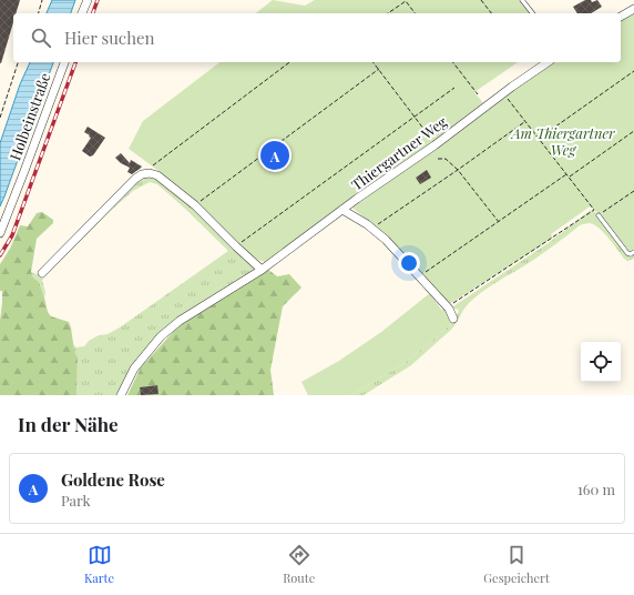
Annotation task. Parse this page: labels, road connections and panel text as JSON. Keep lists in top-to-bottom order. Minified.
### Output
{"streets":{"street":["Holbeinstraße","Thiergartner Weg"]},"parks":["Am Thiergartner Weg"],"page":{"search":"Hier suchen","pins":"A","heading":"In der Nähe","list":[{"mark":"A","name":"Goldene Rose","note":"Park","value":"160 m"}],"nav":["Karte","Route","Gespeichert"]}}
